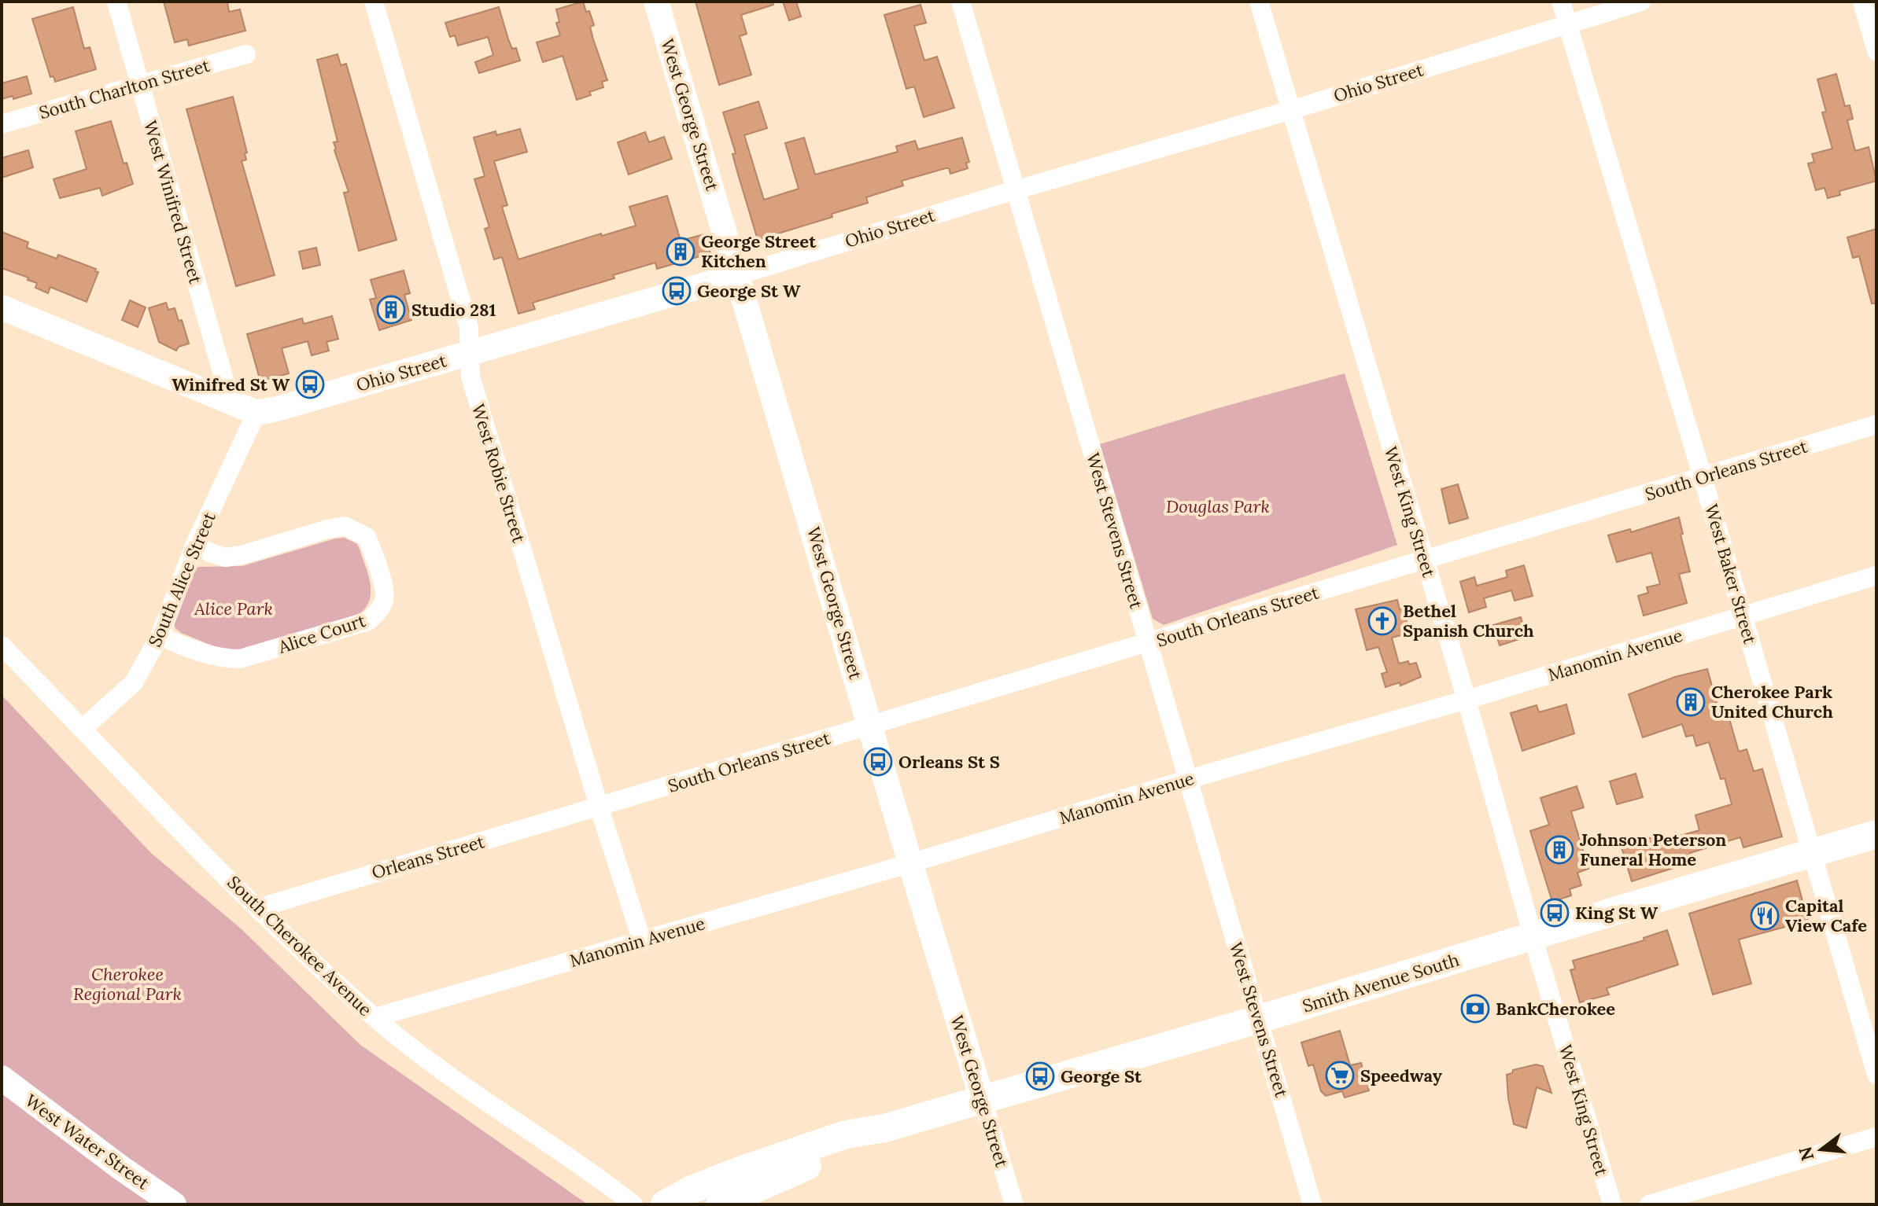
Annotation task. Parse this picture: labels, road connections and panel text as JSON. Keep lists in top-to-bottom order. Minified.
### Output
{"streets":{"main road":["Smith Avenue South"],"street":["Ohio Street","South Charlton Street","West George Street","West Winifred Street","South Orleans Street","West Robie Street","West King Street","West Stevens Street","West Baker Street","South Alice Street","Alice Court","Manomin Avenue","Orleans Street","South Cherokee Avenue","West Water Street"]},"crossings":[["Ohio Street","West George Street"],["Ohio Street","West Robie Street"],["Ohio Street","West King Street"],["Ohio Street","West Stevens Street"],["Ohio Street","West Baker Street"],["Ohio Street","South Alice Street"],["South Charlton Street","West Winifred Street"],["West George Street","South Orleans Street"],["West George Street","Manomin Avenue"],["West George Street","Smith Avenue South"],["South Orleans Street","West Robie Street"],["South Orleans Street","West King Street"],["South Orleans Street","West Stevens Street"],["South Orleans Street","West Baker Street"],["South Orleans Street","Orleans Street"],["West Robie Street","Manomin Avenue"],["West Robie Street","Orleans Street"],["West King Street","Manomin Avenue"],["West King Street","Smith Avenue South"],["West Stevens Street","Manomin Avenue"],["West Stevens Street","Smith Avenue South"],["West Baker Street","Manomin Avenue"],["West Baker Street","Smith Avenue South"],["South Alice Street","Alice Court"],["South Alice Street","South Cherokee Avenue"],["Manomin Avenue","South Cherokee Avenue"],["Orleans Street","South Cherokee Avenue"]],"parks":["Douglas Park","Alice Park","Cherokee Regional Park"],"places":{"building":["George Street Kitchen","Studio 281","Cherokee Park United Church","Johnson Peterson Funeral Home"],"bus stop":["George St W","Winifred St W","Orleans St S","King St W","George St"],"church":["Bethel Spanish Church"],"restaurant":["Capital View Cafe"],"bank":["BankCherokee"],"supermarket":["Speedway"]},"north":"left"}
